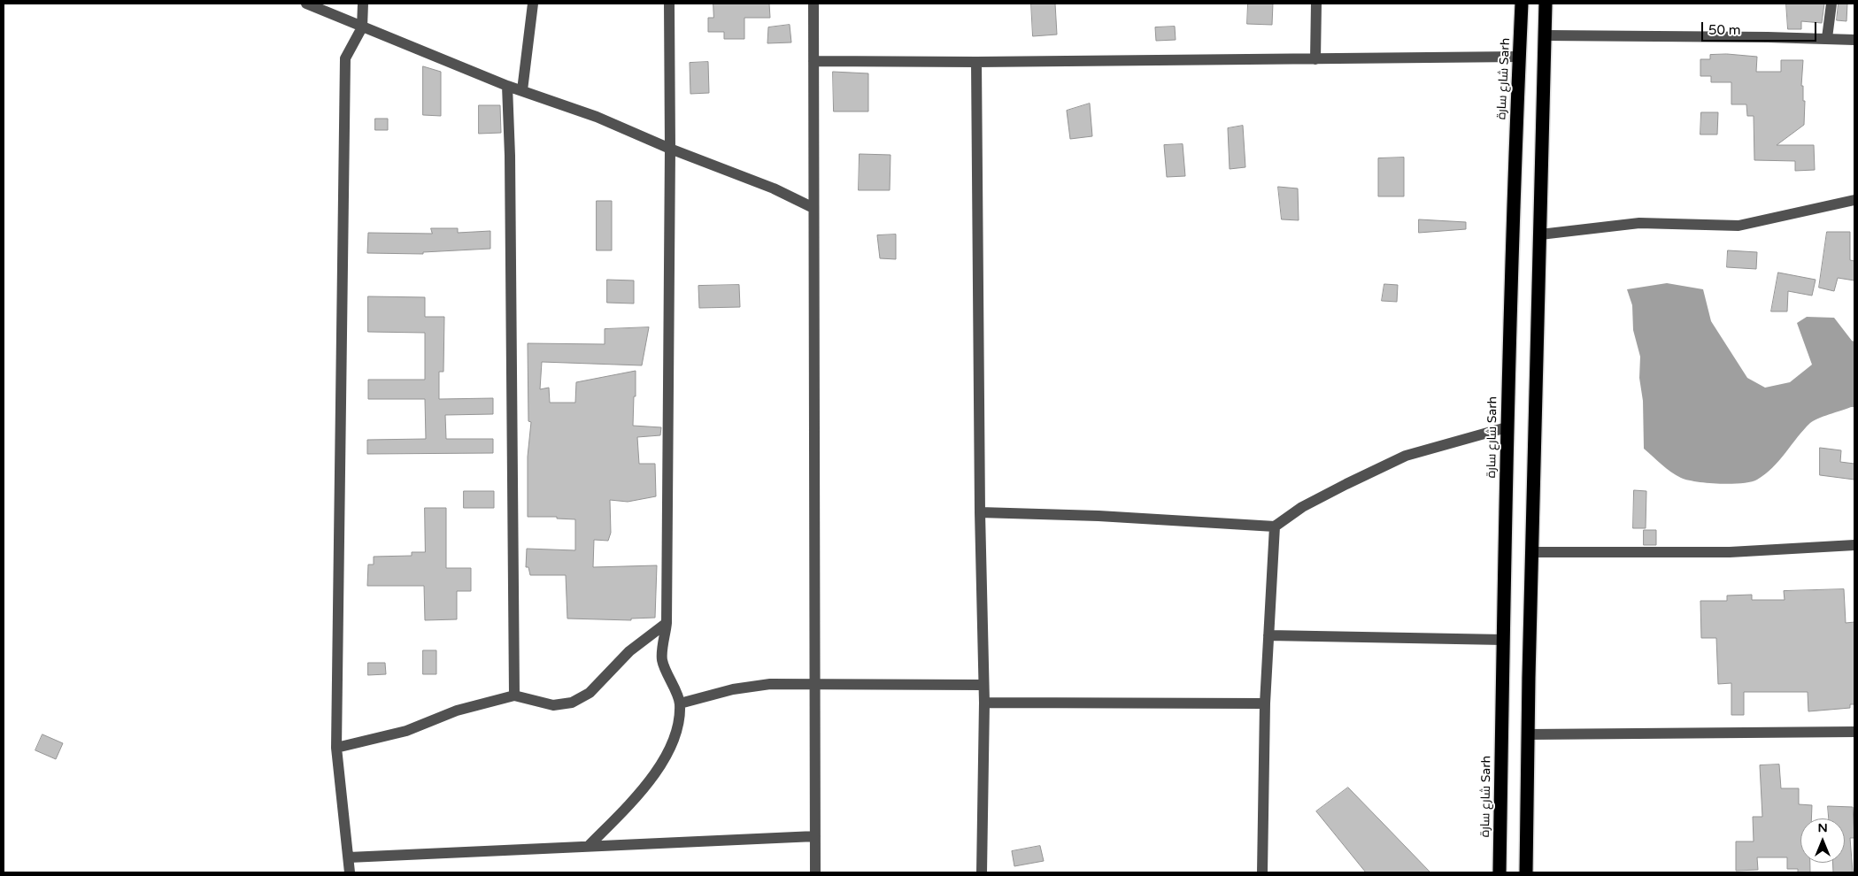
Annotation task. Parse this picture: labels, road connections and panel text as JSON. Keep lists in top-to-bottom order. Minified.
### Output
{"streets":{"highway":["شارع سارة Sarh"]},"scale_bar":"50 m","north":"top"}
